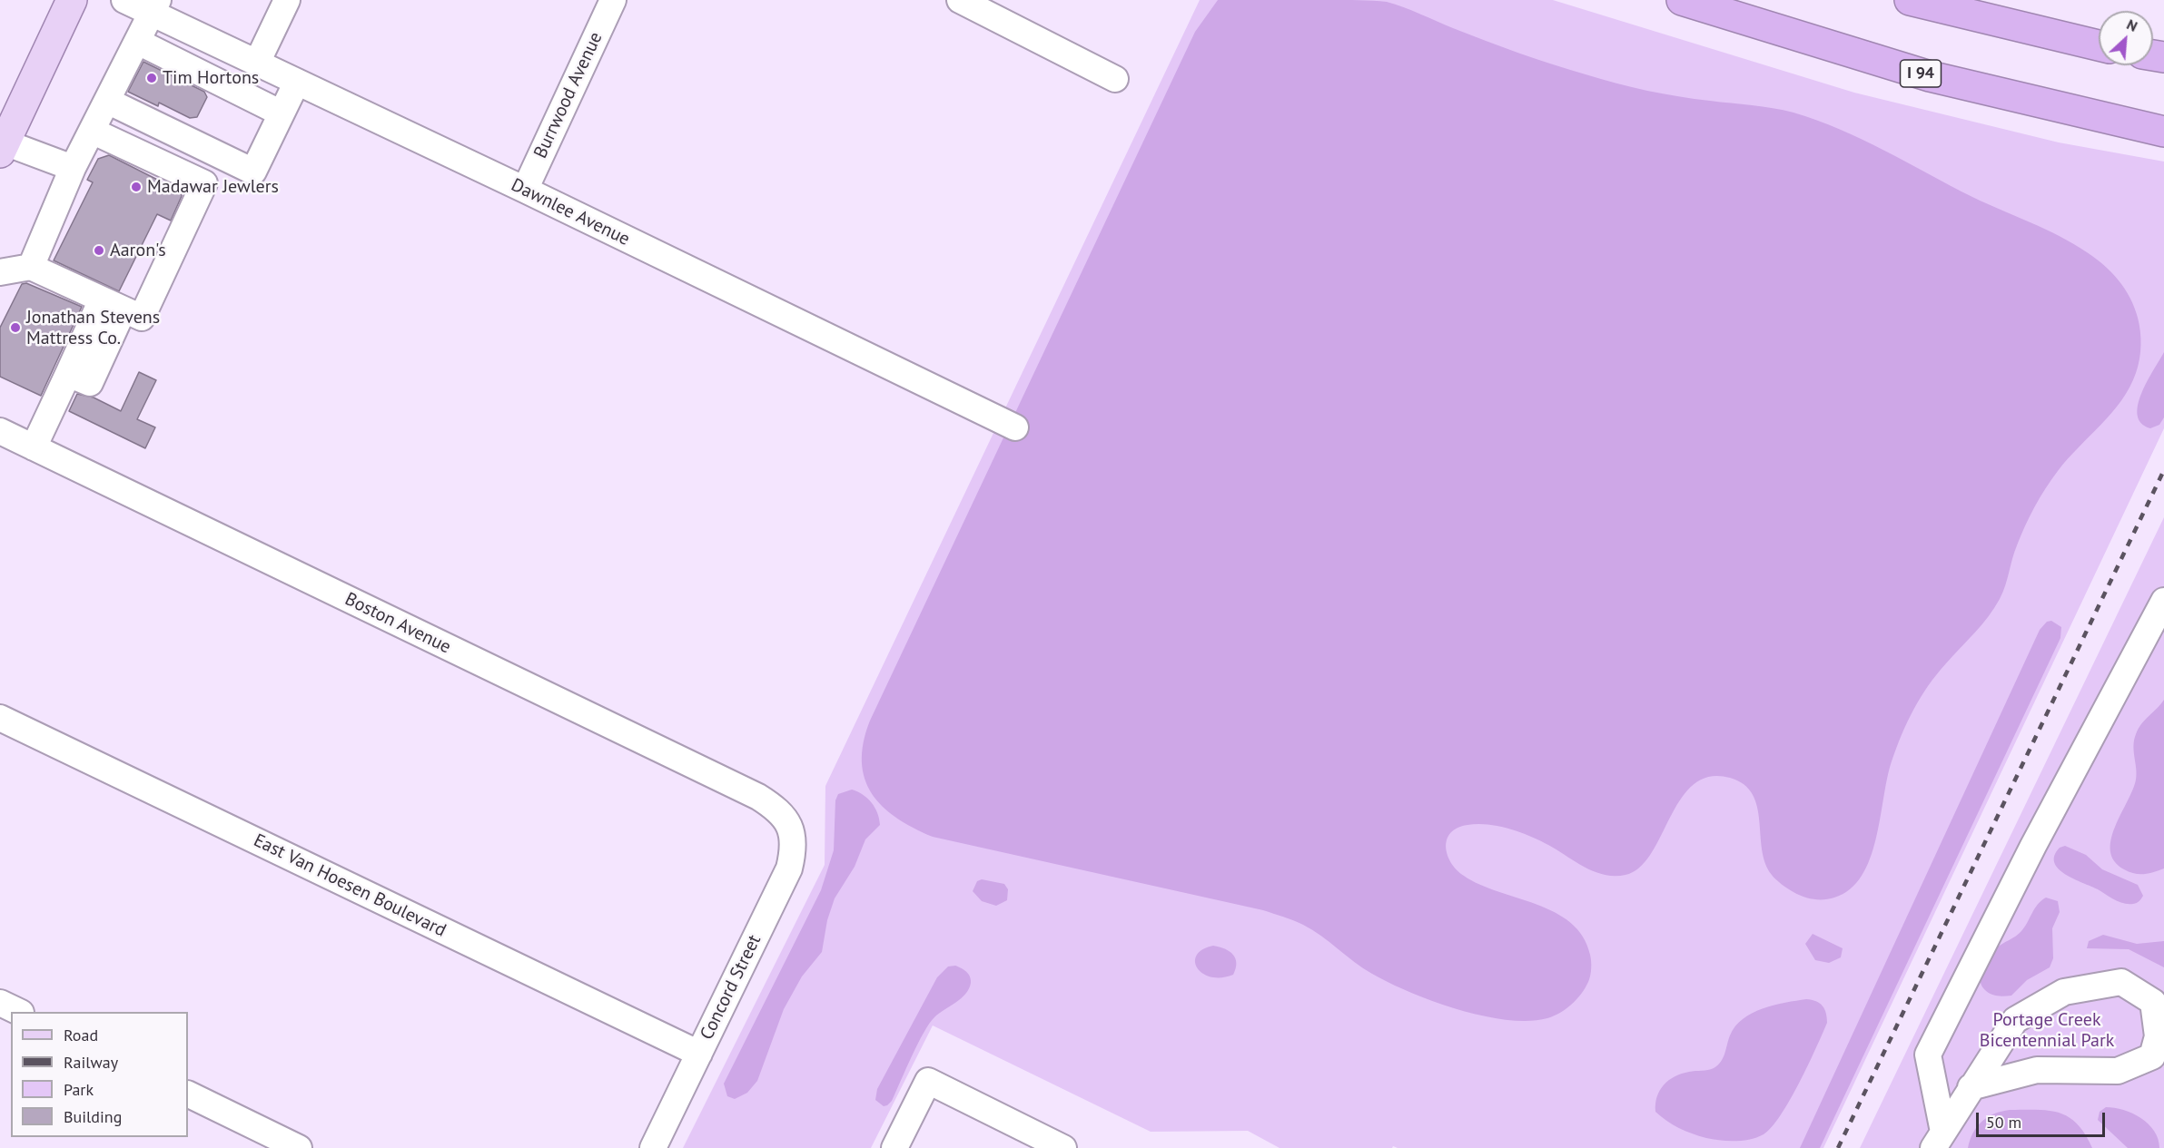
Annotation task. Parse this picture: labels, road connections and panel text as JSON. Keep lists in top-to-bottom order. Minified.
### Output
{"streets":{"highway":["I 94"],"street":["Burrwood Avenue","Dawnlee Avenue","Boston Avenue","East Van Hoesen Boulevard","Concord Street"]},"crossings":[["Burrwood Avenue","Dawnlee Avenue"],["Boston Avenue","Concord Street"],["East Van Hoesen Boulevard","Concord Street"]],"parks":["Portage Creek Bicentennial Park"],"places":["Tim Hortons","Madawar Jewlers","Aaron's","Jonathan Stevens Mattress Co."],"legend":["Road","Railway","Park","Building"],"scale_bar":"50 m","north":"top right"}
